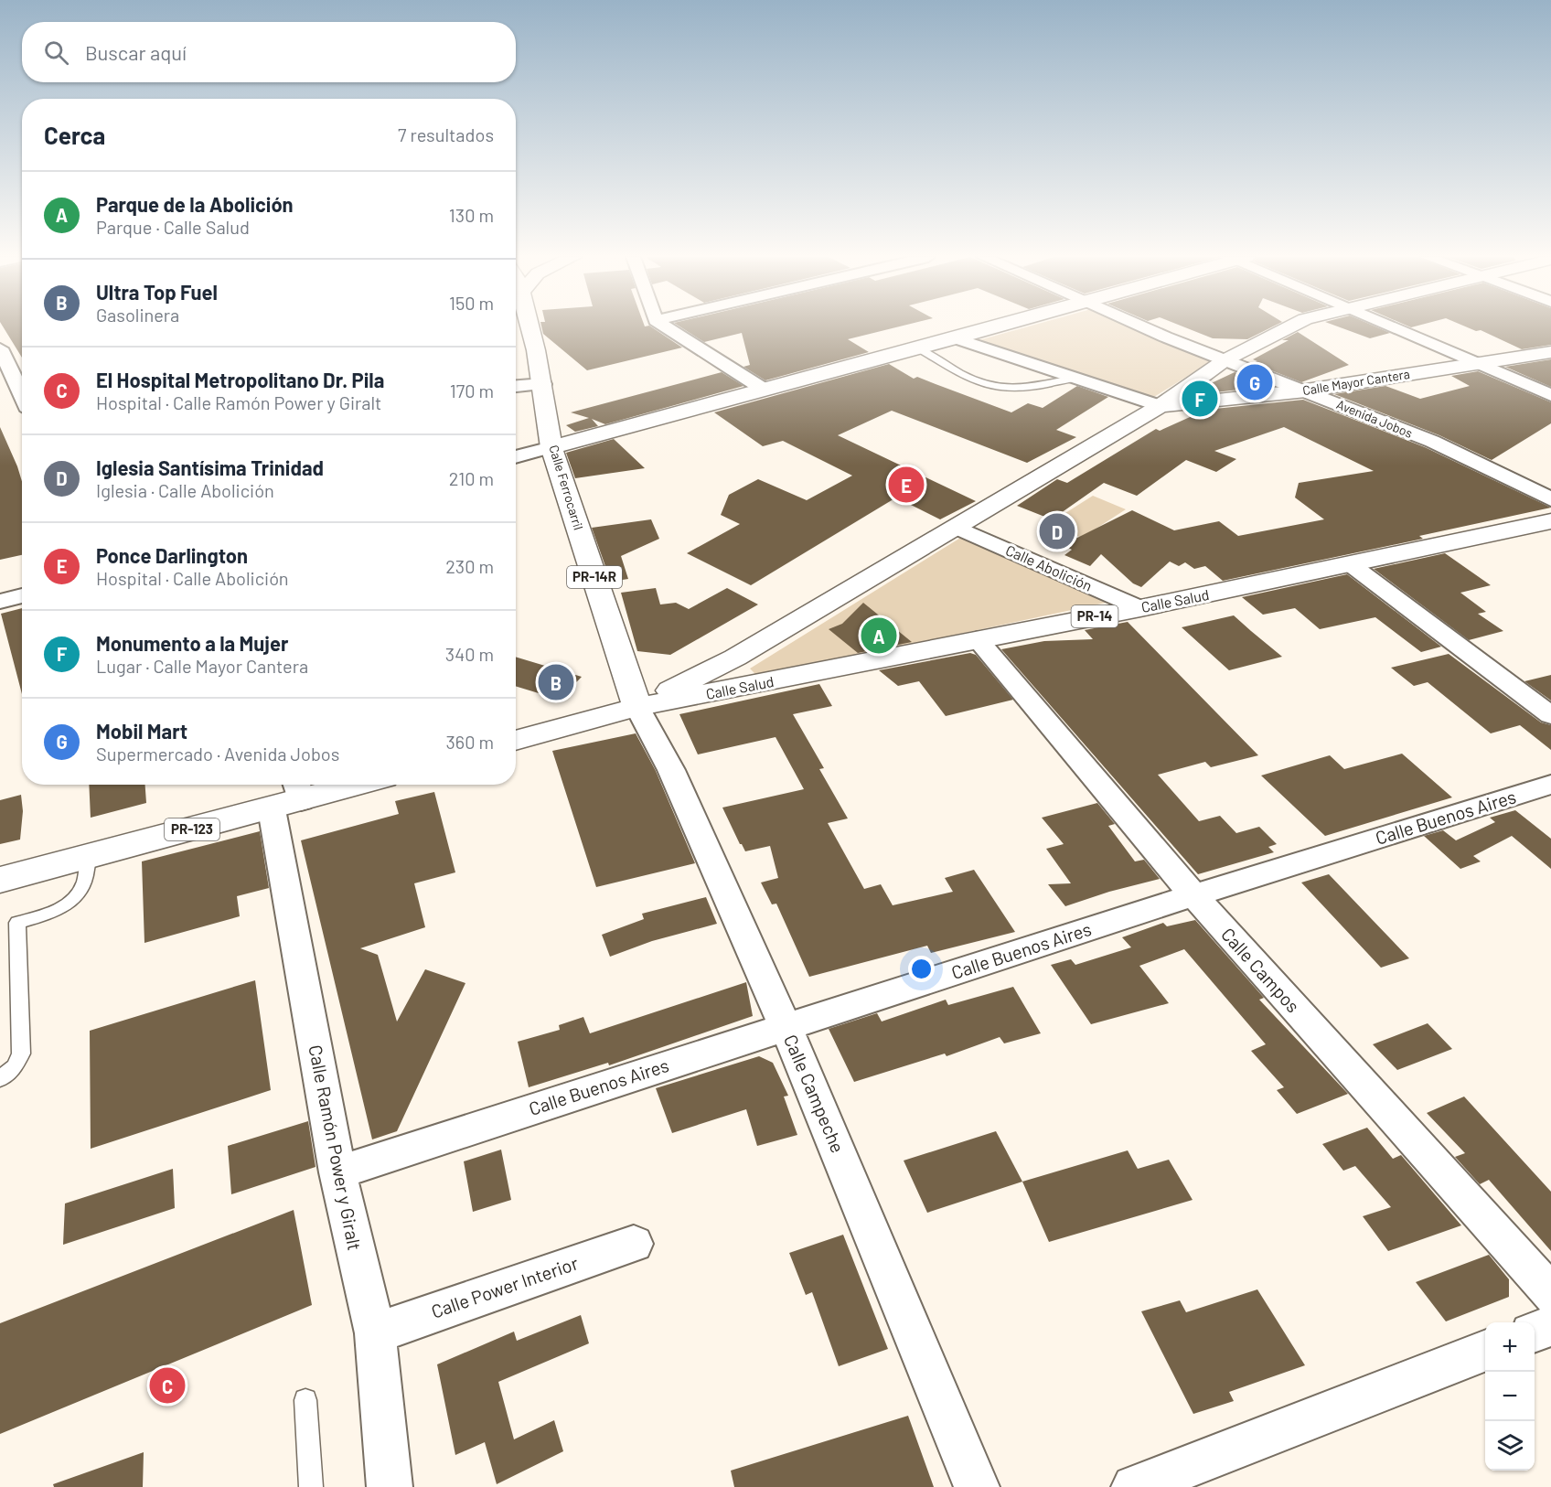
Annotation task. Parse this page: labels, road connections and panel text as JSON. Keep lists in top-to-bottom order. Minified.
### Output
{"streets":{"main road":["Calle Mayor Cantera","Calle Ferrocarril","PR-14R","Calle Salud","PR-14","PR-123"],"street":["Avenida Jobos","Calle Abolición","Calle Buenos Aires","Calle Campos","Calle Campeche","Calle Ramón Power y Giralt","Calle Power Interior"]},"crossings":[["Calle Mayor Cantera","Avenida Jobos"],["Calle Ferrocarril","Calle Salud"],["Calle Ferrocarril","Calle Campeche"],["Calle Abolición","Calle Salud"],["Calle Salud","Calle Campos"],["Calle Salud","Calle Campeche"],["Calle Buenos Aires","Calle Campos"],["Calle Buenos Aires","Calle Campeche"],["Calle Buenos Aires","Calle Ramón Power y Giralt"],["PR-123","Calle Ramón Power y Giralt"],["Calle Ramón Power y Giralt","Calle Power Interior"]],"page":{"search":"Buscar aquí","heading":["Cerca","7 resultados"],"list":[{"mark":"A","name":"Parque de la Abolición","note":"Parque · Calle Salud","value":"130 m"},{"mark":"B","name":"Ultra Top Fuel","note":"Gasolinera","value":"150 m"},{"mark":"C","name":"El Hospital Metropolitano Dr. Pila","note":"Hospital · Calle Ramón Power y Giralt","value":"170 m"},{"mark":"D","name":"Iglesia Santísima Trinidad","note":"Iglesia · Calle Abolición","value":"210 m"},{"mark":"E","name":"Ponce Darlington","note":"Hospital · Calle Abolición","value":"230 m"},{"mark":"F","name":"Monumento a la Mujer","note":"Lugar · Calle Mayor Cantera","value":"340 m"},{"mark":"G","name":"Mobil Mart","note":"Supermercado · Avenida Jobos","value":"360 m"}],"pins":["G","F","E","D","A","B","C"],"map_buttons":["+","−"]}}
